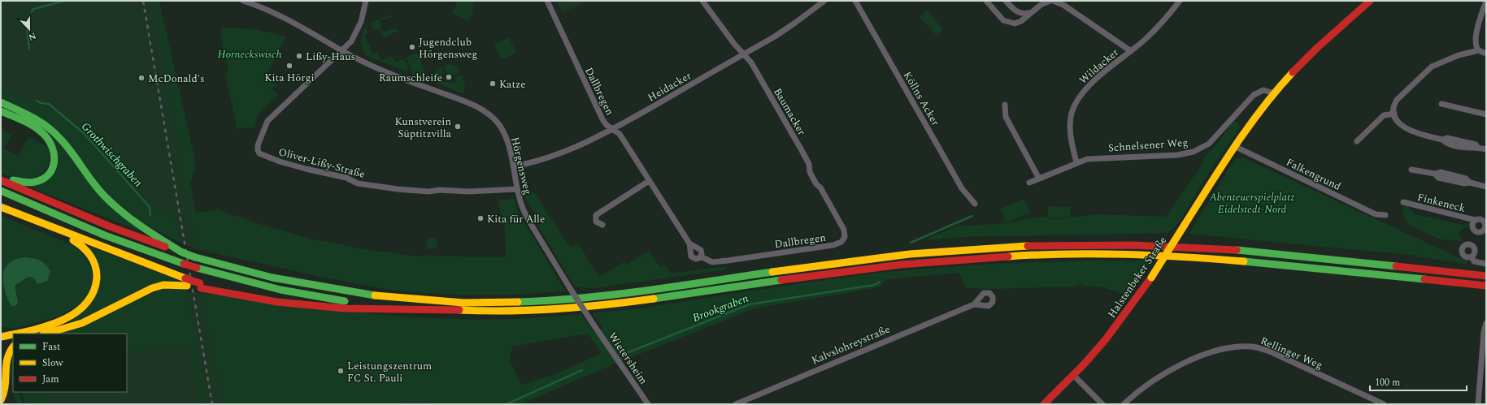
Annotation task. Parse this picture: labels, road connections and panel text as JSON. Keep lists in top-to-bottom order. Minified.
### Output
{"streets":{"main road":["Halstenbeker Straße"],"street":["Wildacker","Heidacker","Dallbregen","Köllns Acker","Baumacker","Schnelsener Weg","Oliver-Lißy-Straße","Hörgensweg","Falkengrund","Finkeneck","Kalvslohreystraße","Rellinger Weg","Wietersheim"]},"crossings":[["Wildacker","Schnelsener Weg"],["Heidacker","Dallbregen"],["Heidacker","Baumacker"],["Heidacker","Hörgensweg"],["Dallbregen","Baumacker"],["Oliver-Lißy-Straße","Hörgensweg"],["Hörgensweg","Wietersheim"],["Falkengrund","Halstenbeker Straße"]],"water":["Grothwischgraben","Brookgraben"],"parks":["Horneckswisch","Abenteuerspielplatz Eidelstedt-Nord"],"places":["Jugendclub Hörgensweg","Lißy-Haus","Kita Hörgi","Raumschleife","McDonald's","Katze","Kunstverein Süptitzvilla","Kita für Alle","Leistungszentrum FC St. Pauli"],"legend":["Fast","Slow","Jam"],"scale_bar":"100 m","north":"bottom"}
